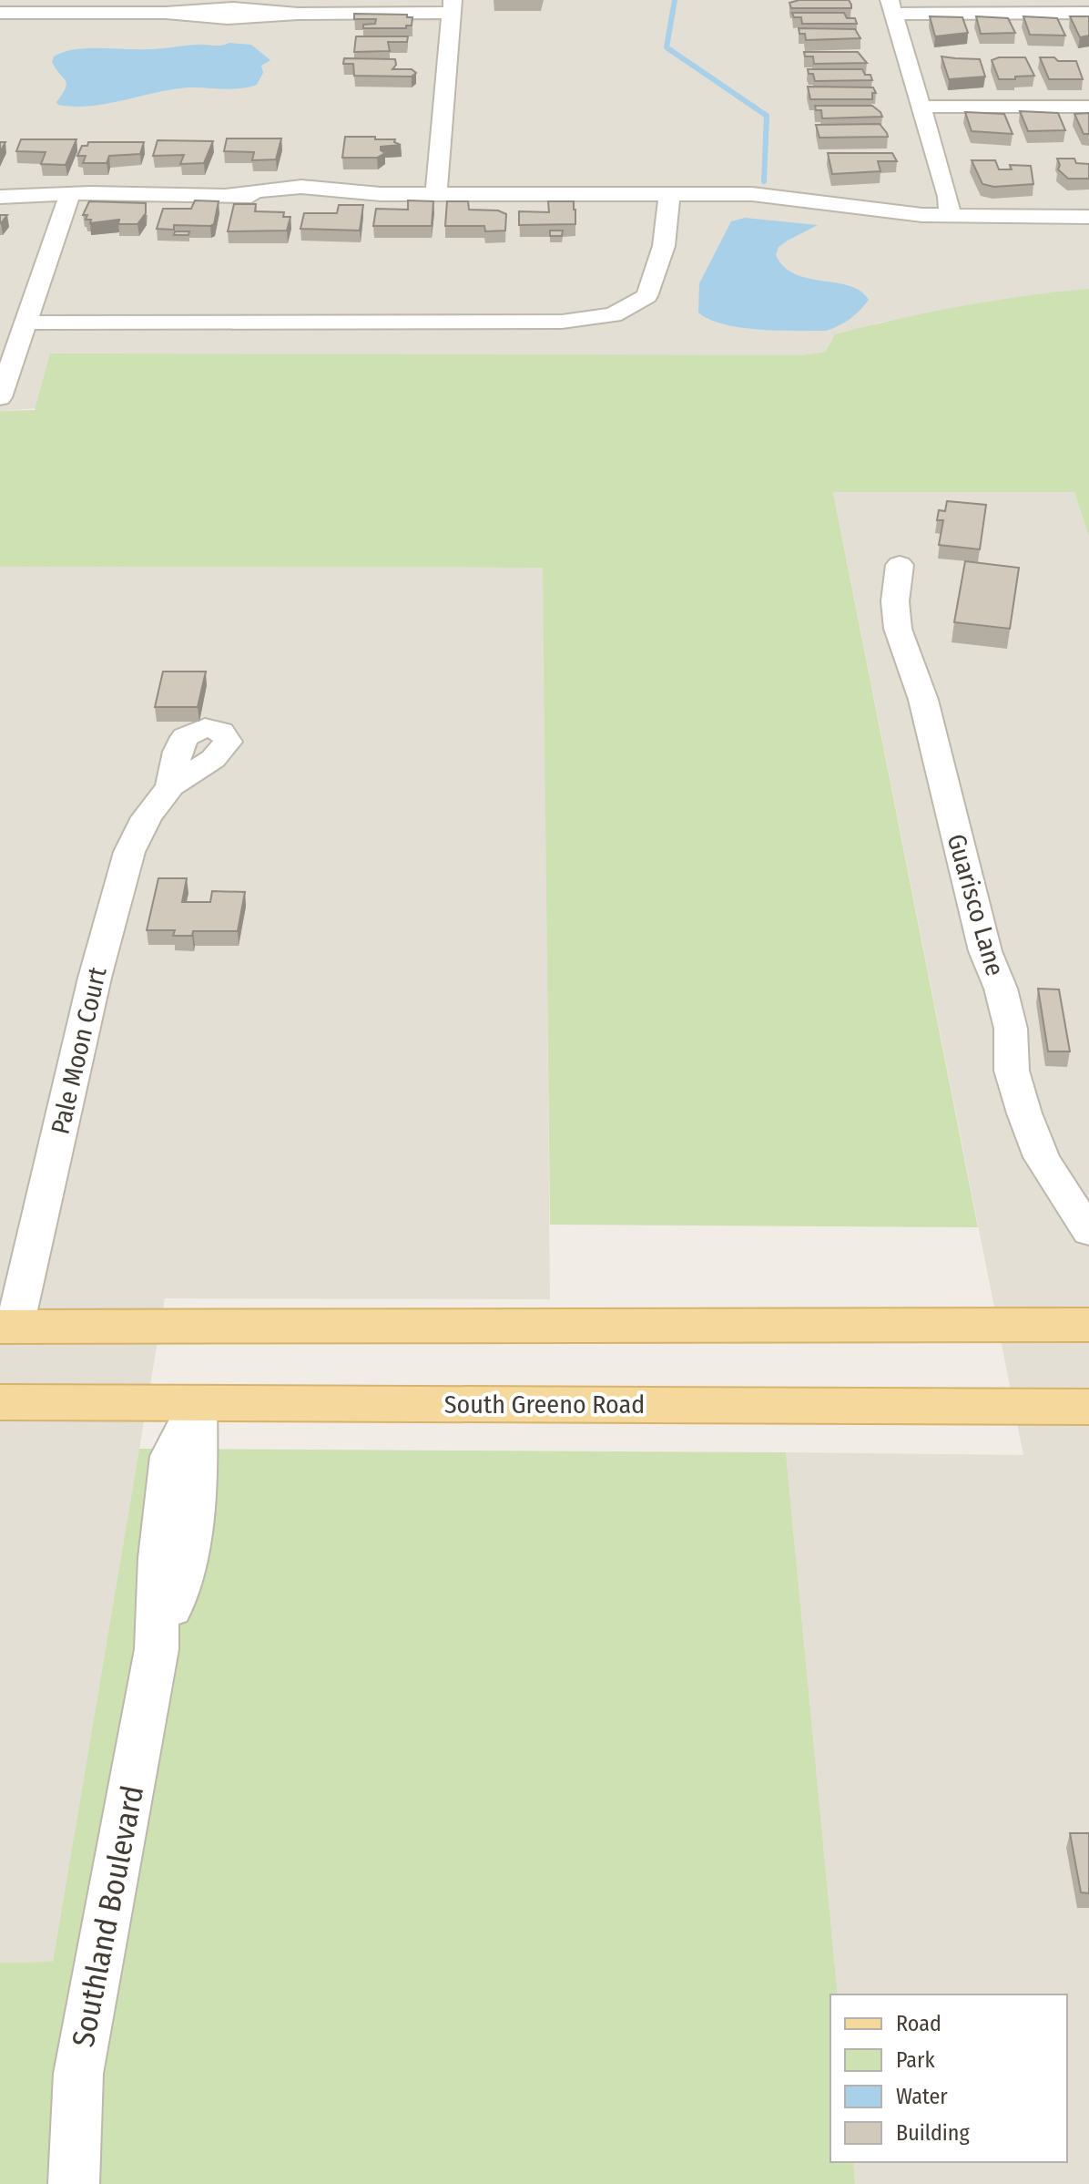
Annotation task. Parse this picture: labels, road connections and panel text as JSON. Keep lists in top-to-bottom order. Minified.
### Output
{"streets":{"main road":["South Greeno Road"],"street":["Guarisco Lane","Pale Moon Court","Southland Boulevard"]},"crossings":[["South Greeno Road","Southland Boulevard"]],"legend":["Road","Park","Water","Building"]}
